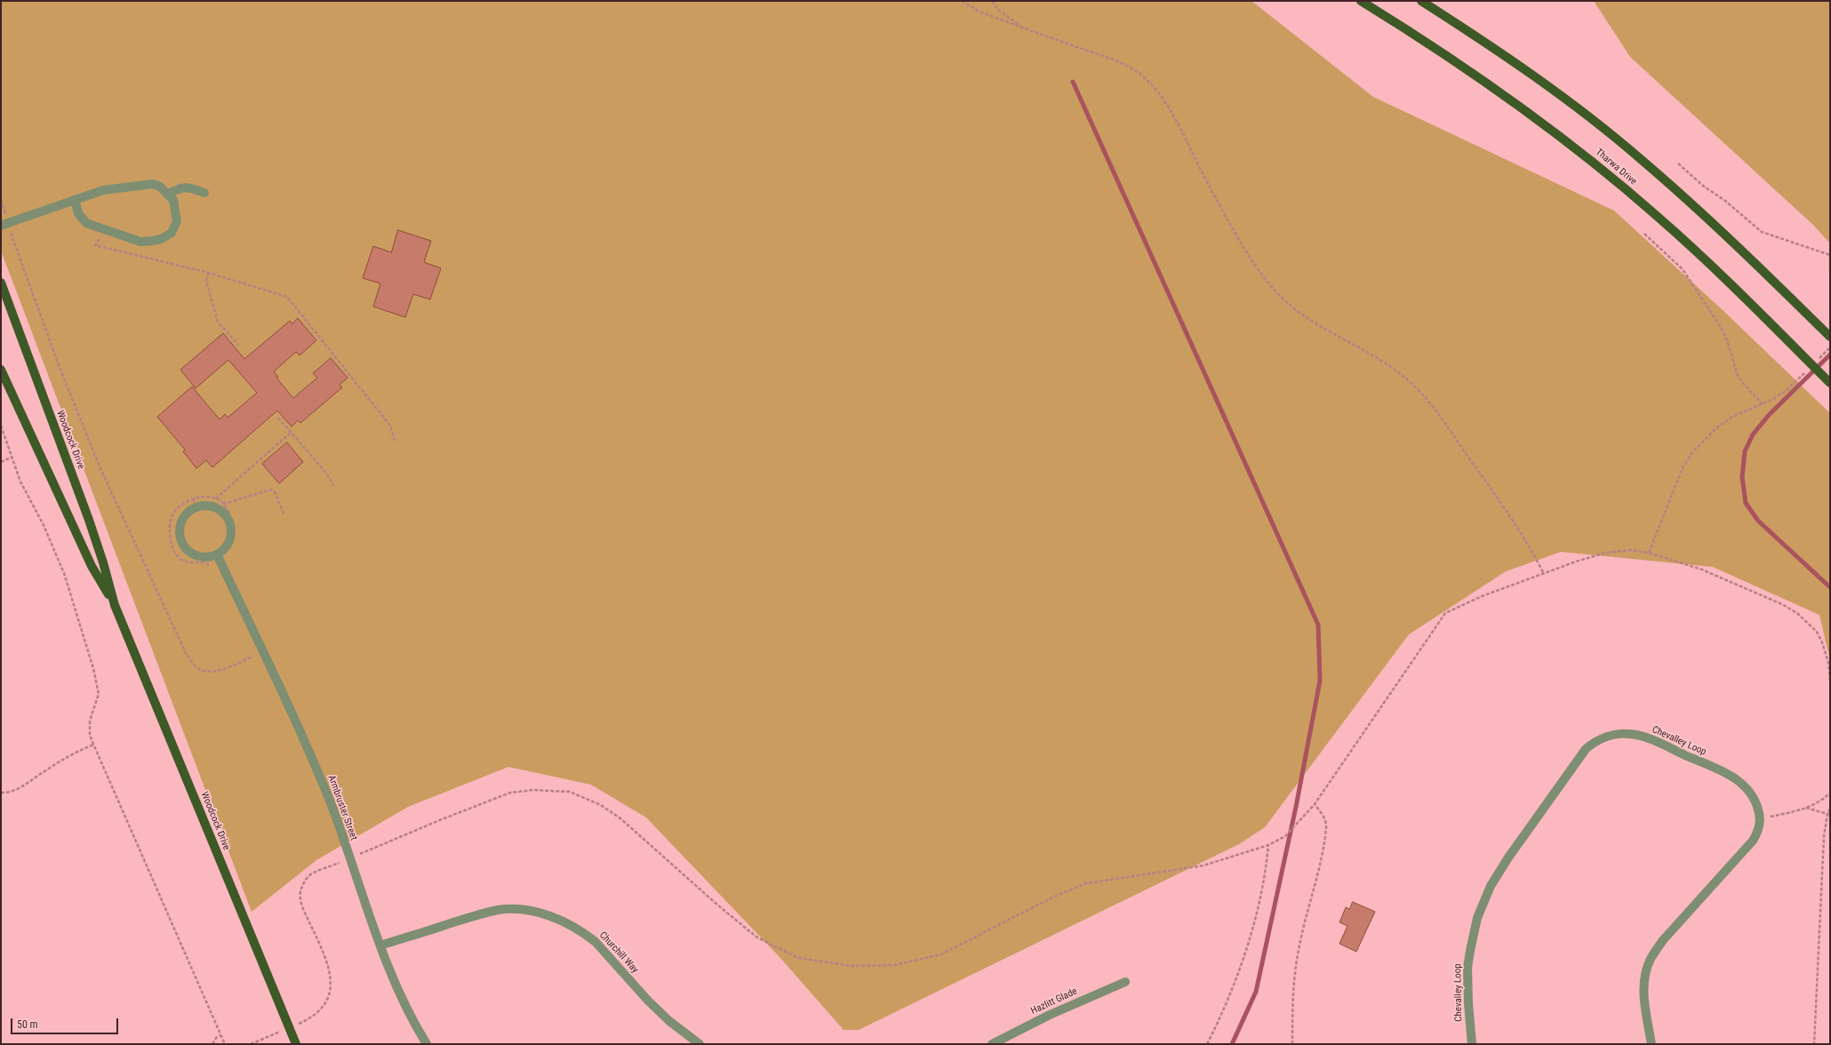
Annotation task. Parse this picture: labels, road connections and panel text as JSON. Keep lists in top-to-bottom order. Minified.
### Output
{"streets":{"main road":["Tharwa Drive","Woodcock Drive"],"street":["Chevalley Loop","Armbruster Street","Churchill Way","Hazlitt Glade"]},"crossings":[["Armbruster Street","Churchill Way"]],"scale_bar":"50 m"}
